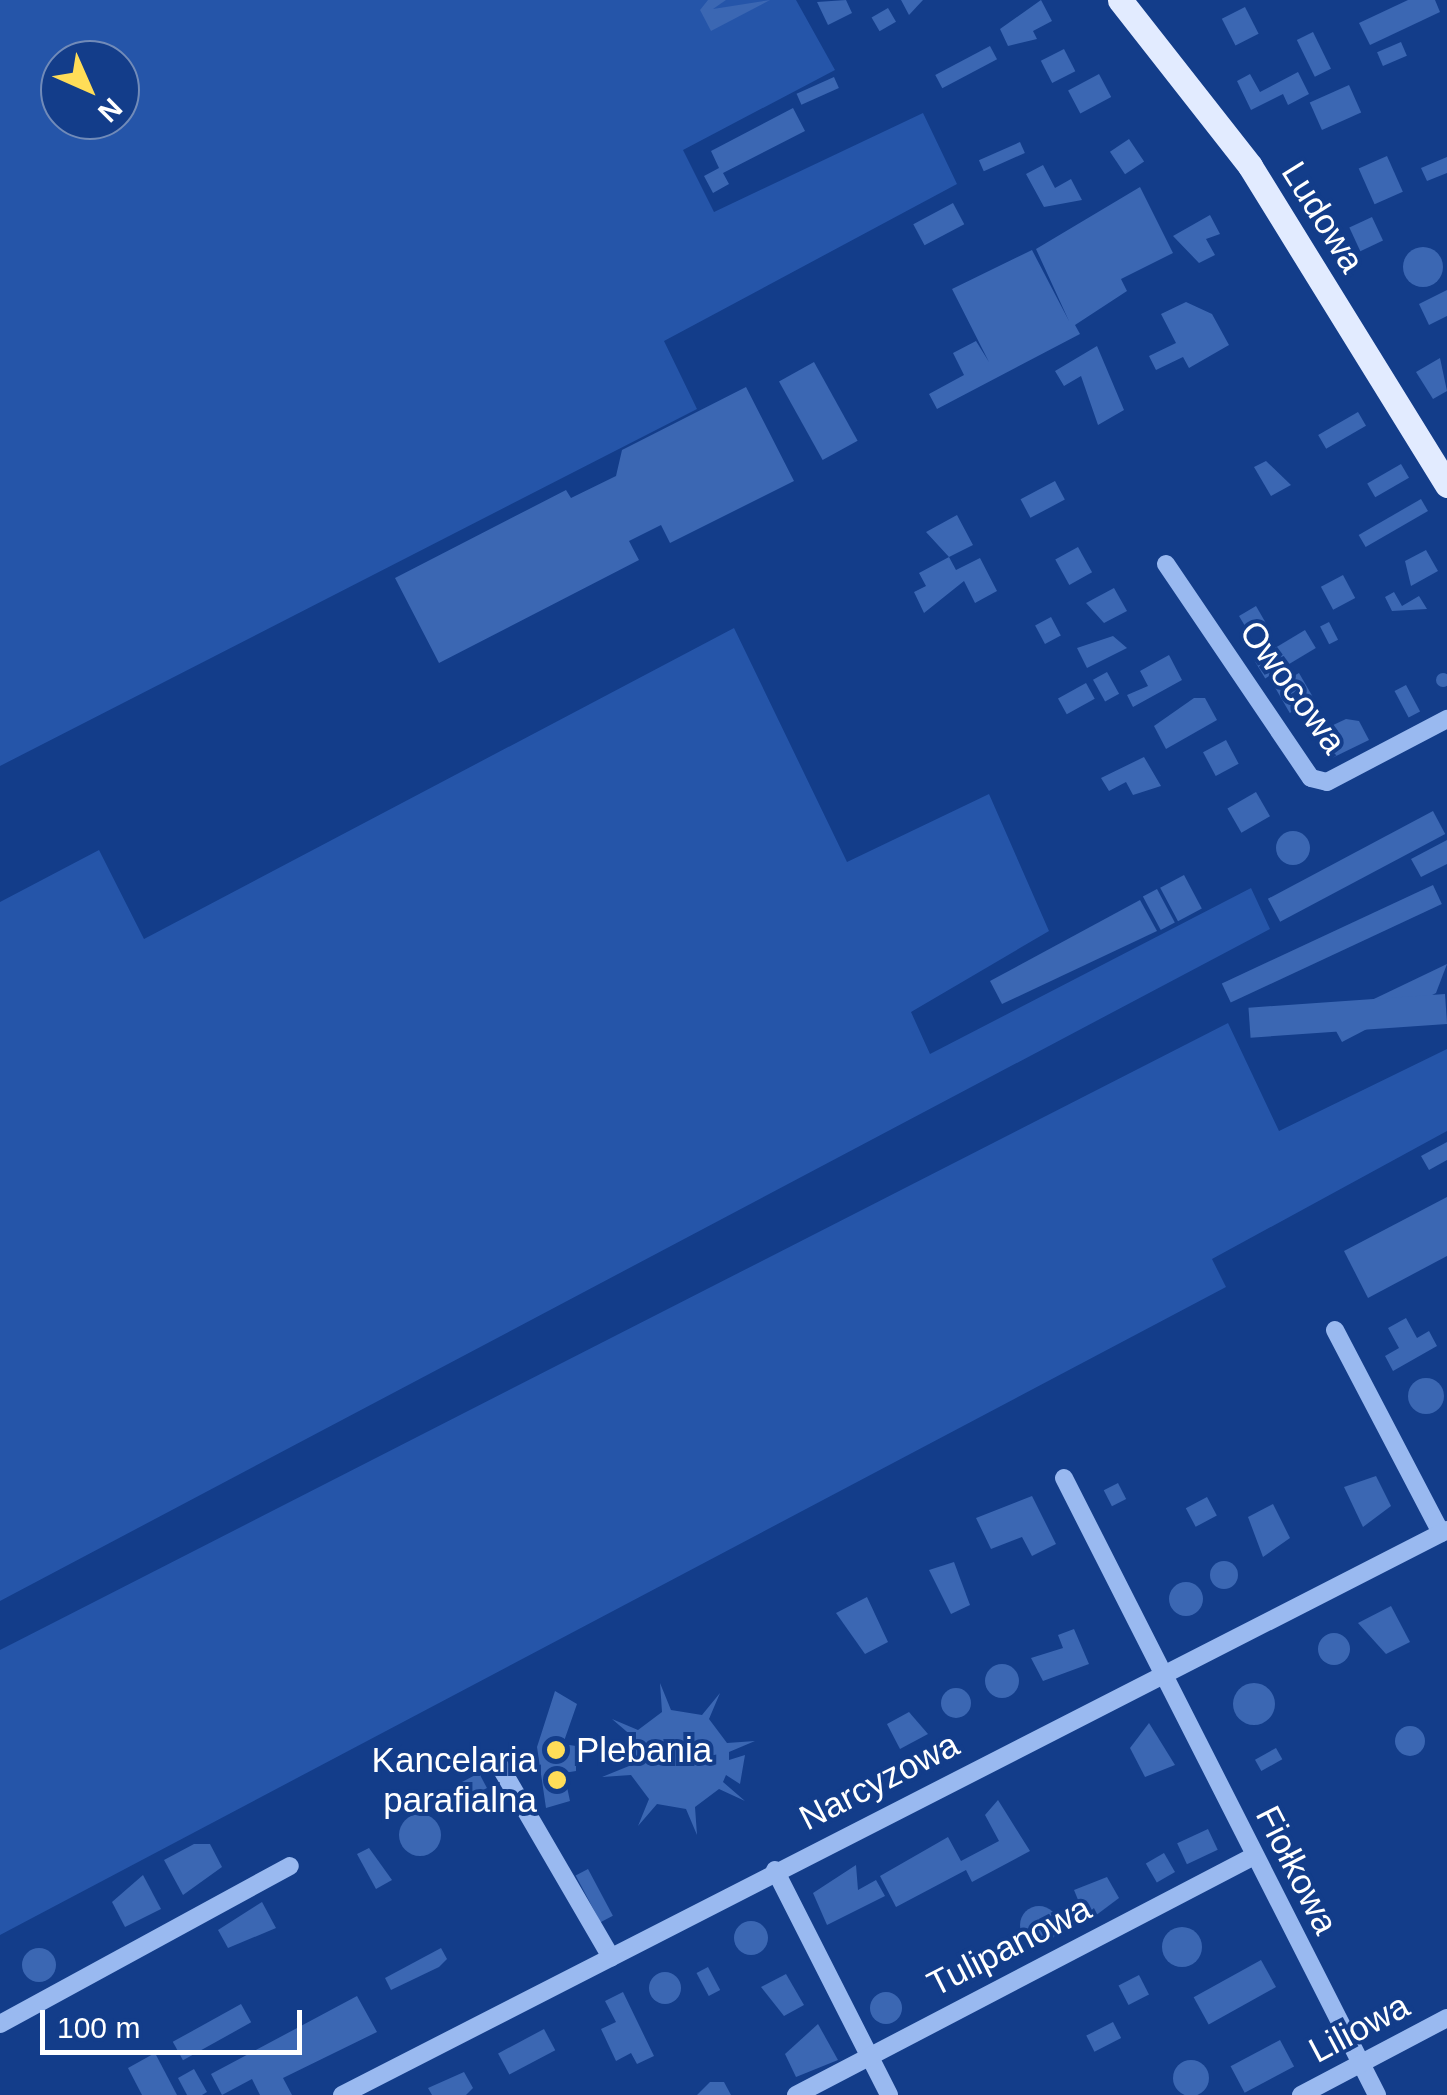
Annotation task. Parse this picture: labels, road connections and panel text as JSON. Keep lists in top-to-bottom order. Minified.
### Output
{"streets":{"main road":["Ludowa"],"street":["Owocowa","Narcyzowa","Fiołkowa","Tulipanowa","Liliowa"]},"crossings":[["Narcyzowa","Fiołkowa"],["Fiołkowa","Tulipanowa"],["Fiołkowa","Liliowa"]],"places":["Plebania","Kancelaria parafialna"],"scale_bar":"100 m","north":"bottom right"}
